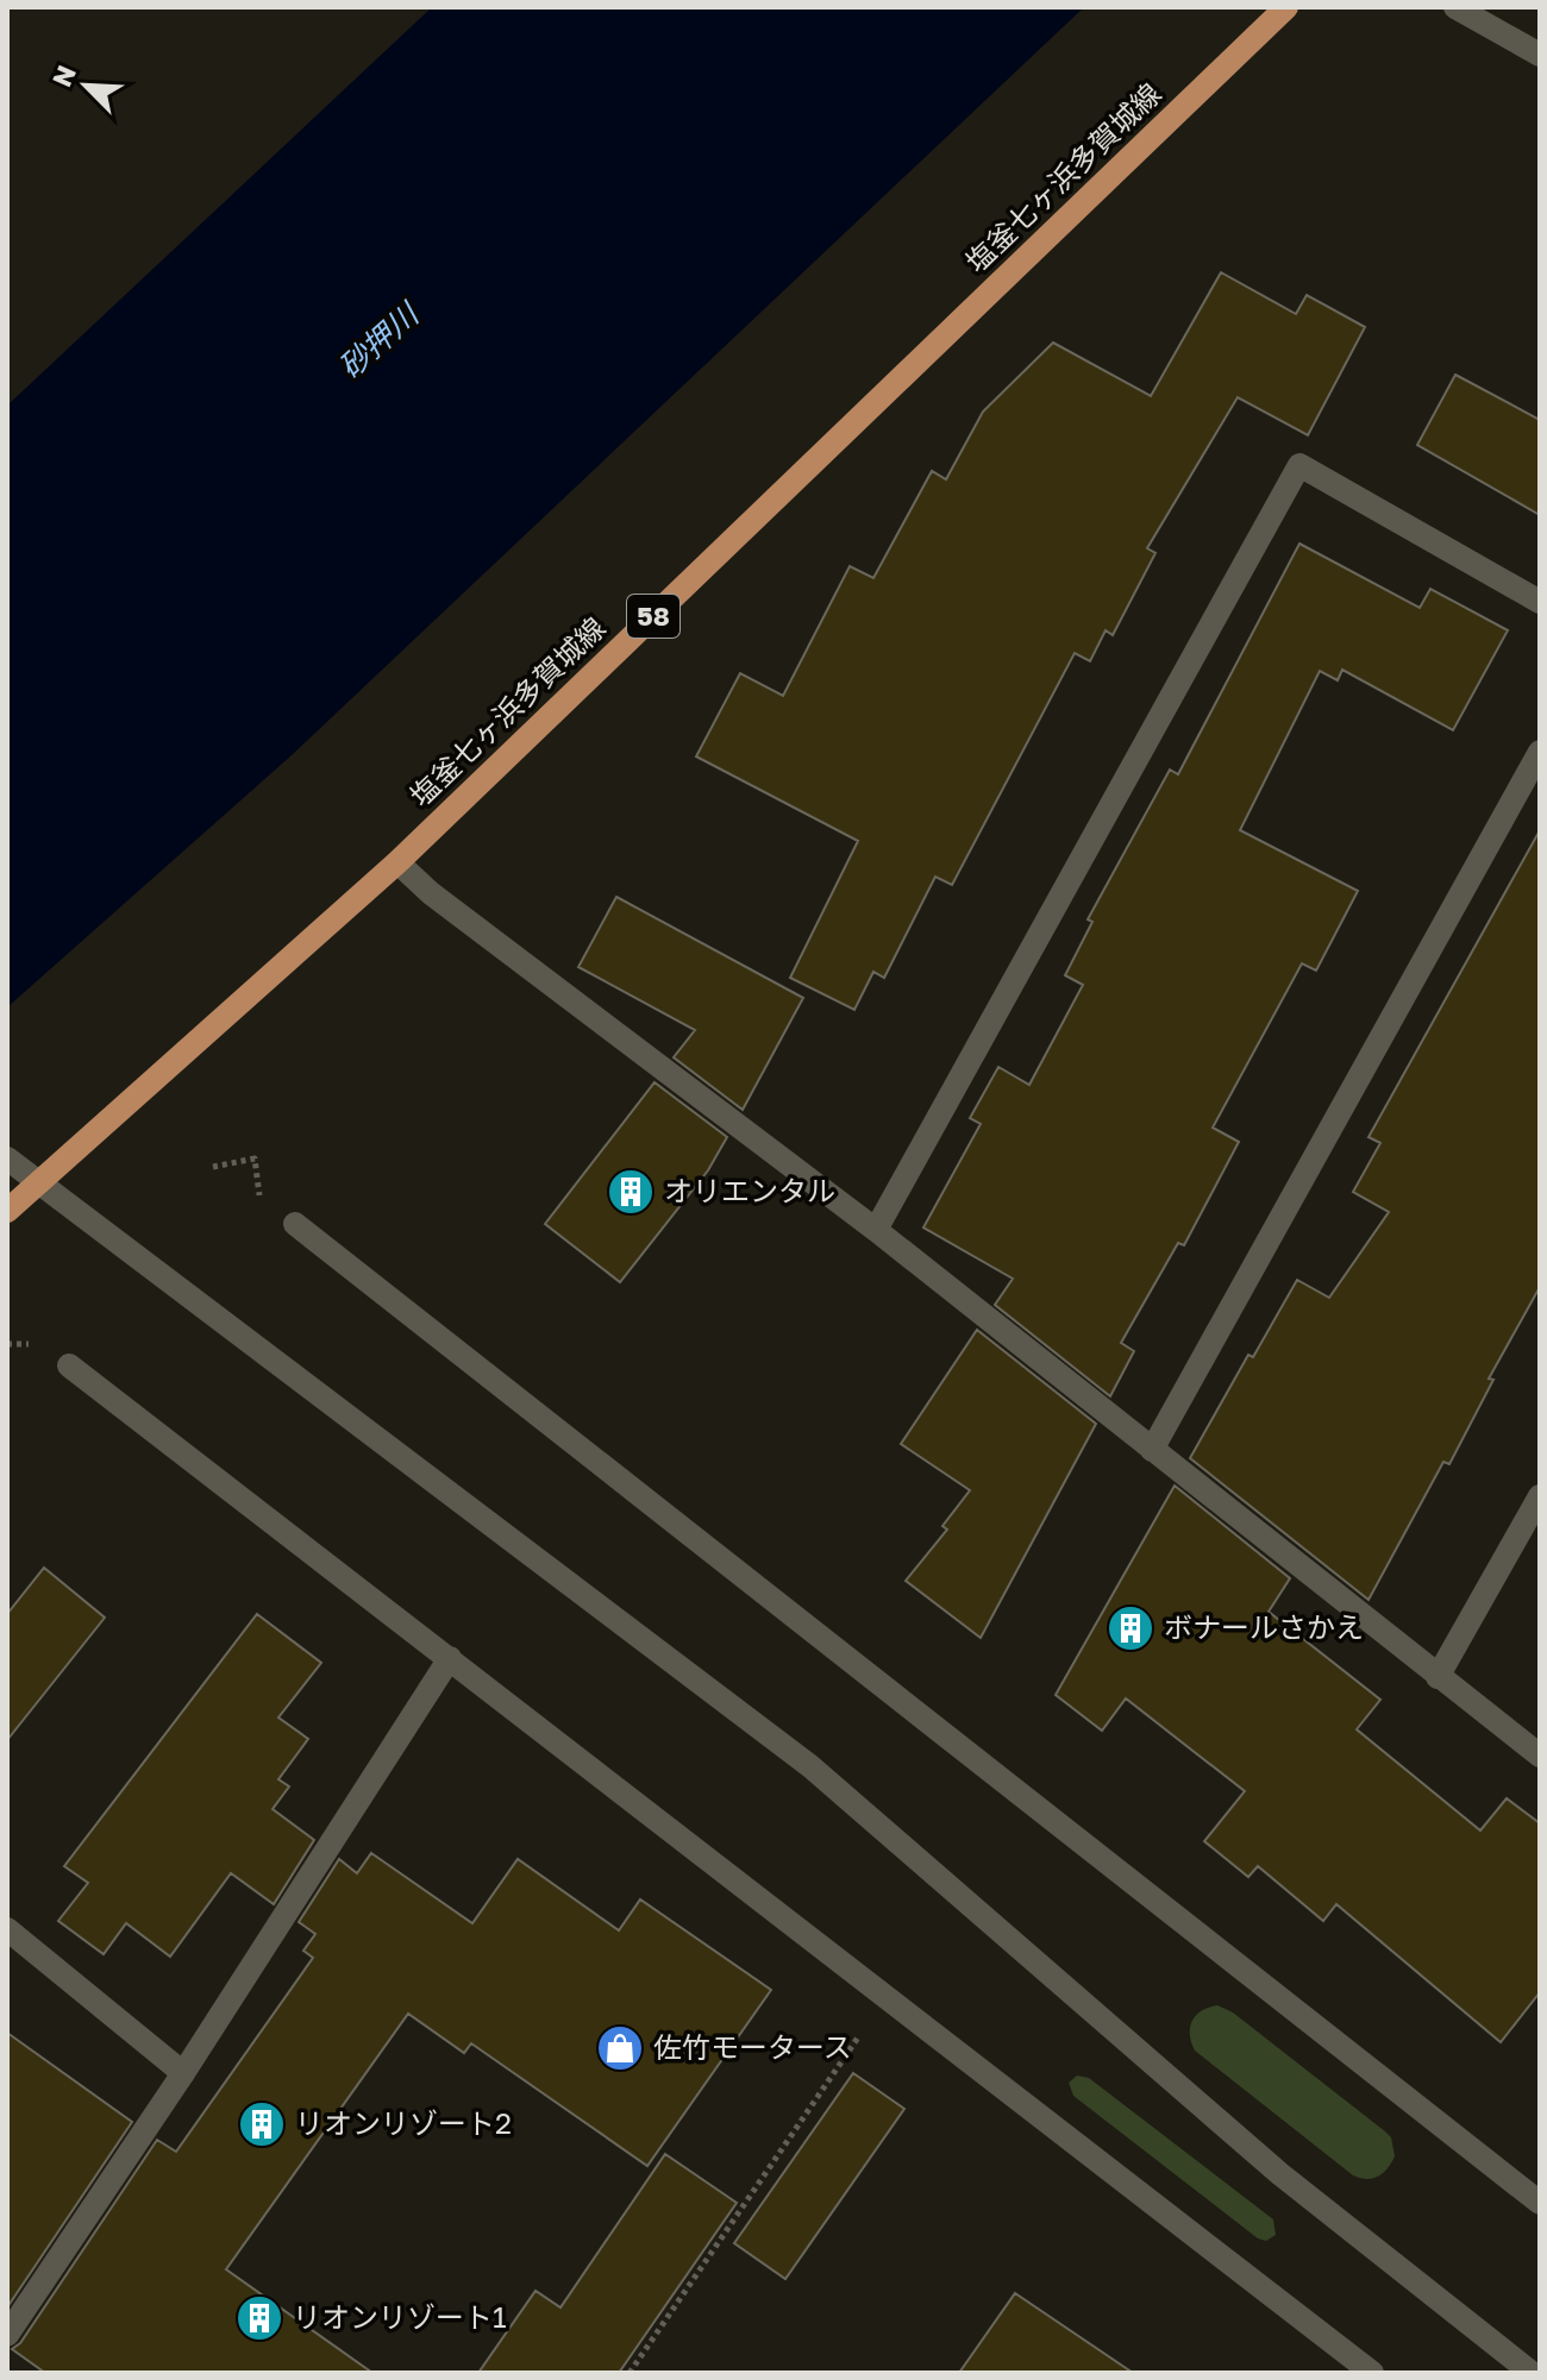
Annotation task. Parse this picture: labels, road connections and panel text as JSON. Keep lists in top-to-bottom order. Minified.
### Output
{"streets":{"main road":["塩釜七ヶ浜多賀城線","58"]},"water":["砂押川"],"places":{"building":["オリエンタル","ボナールさかえ","リオンリゾート2","リオンリゾート1"],"shop":["佐竹モータース"]},"north":"top left"}
